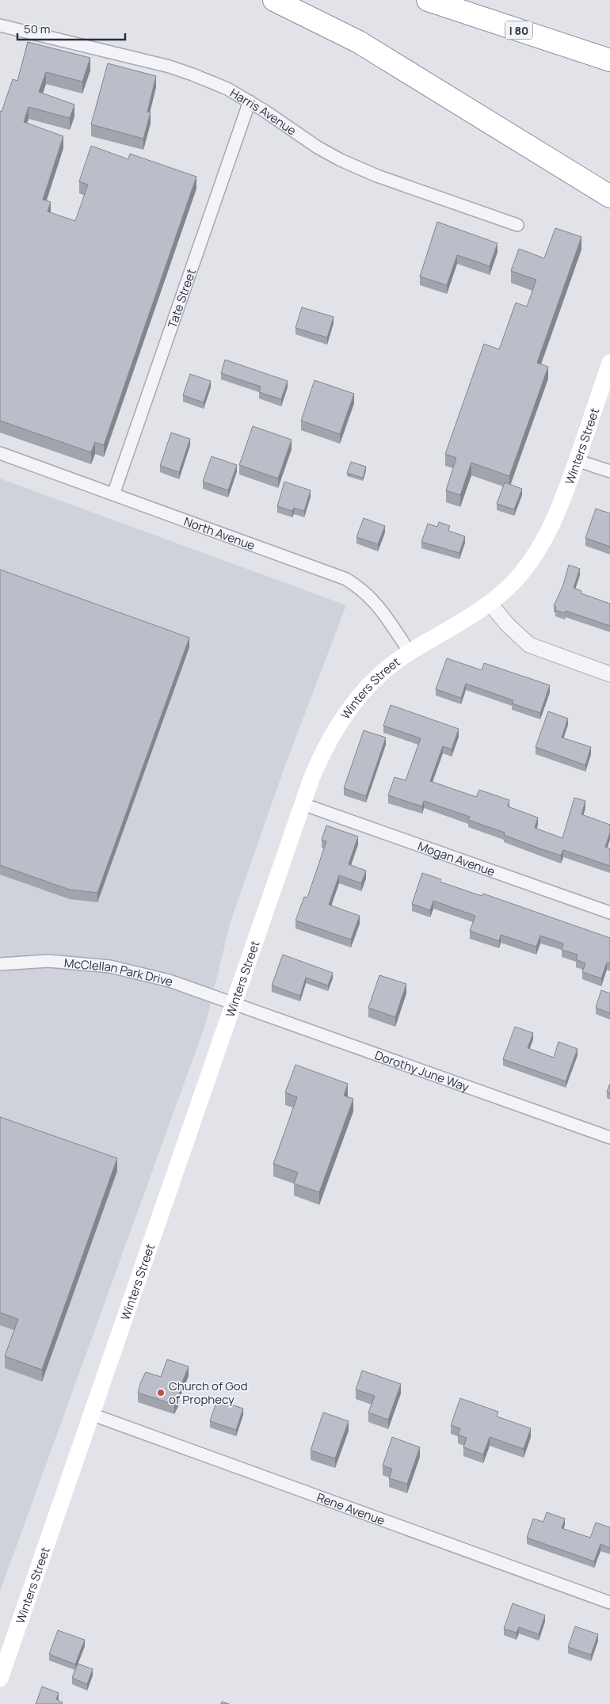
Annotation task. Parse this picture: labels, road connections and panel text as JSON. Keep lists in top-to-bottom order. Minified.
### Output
{"streets":{"highway":["I 80"],"main road":["Winters Street"],"street":["Harris Avenue","Tate Street","North Avenue","Mogan Avenue","McClellan Park Drive","Dorothy June Way","Rene Avenue"]},"crossings":[["Harris Avenue","Tate Street"],["Tate Street","North Avenue"],["Winters Street","North Avenue"],["Winters Street","Mogan Avenue"],["Winters Street","McClellan Park Drive"],["Winters Street","Dorothy June Way"],["Winters Street","Rene Avenue"],["McClellan Park Drive","Dorothy June Way"]],"places":["Church of God of Prophecy"],"scale_bar":"50 m"}
